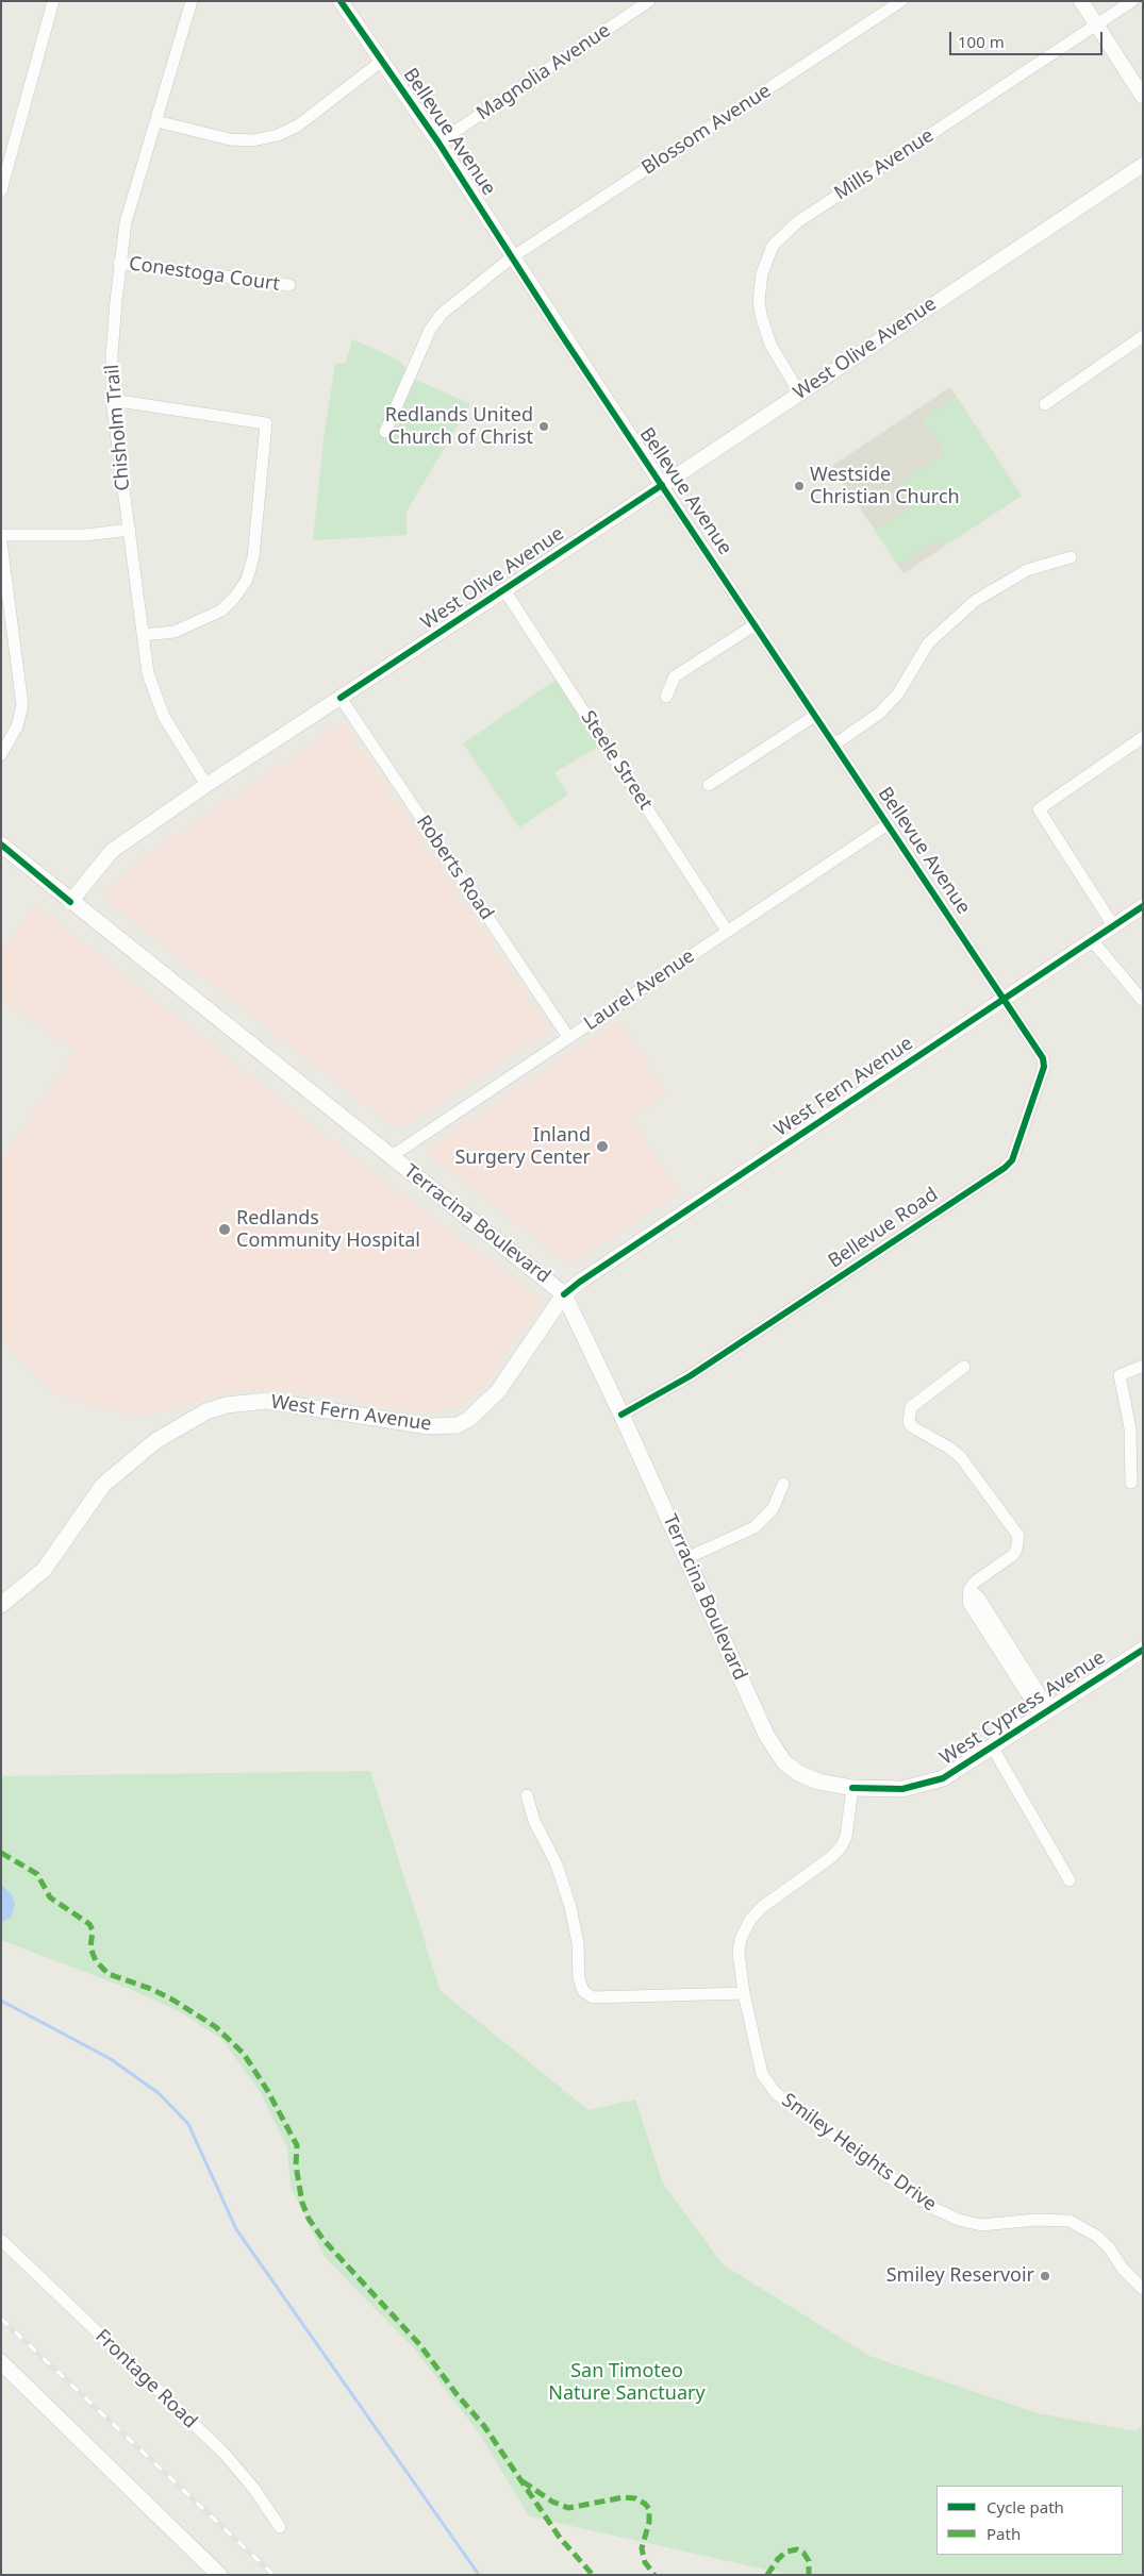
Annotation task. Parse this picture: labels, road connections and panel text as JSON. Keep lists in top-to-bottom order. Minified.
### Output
{"streets":{"main road":["West Fern Avenue","Terracina Boulevard","West Cypress Avenue"],"street":["Magnolia Avenue","Blossom Avenue","Bellevue Avenue","Mills Avenue","Conestoga Court","West Olive Avenue","Chisholm Trail","Steele Street","Roberts Road","Laurel Avenue","Bellevue Road","Smiley Heights Drive","Frontage Road"]},"crossings":[["Magnolia Avenue","Bellevue Avenue"],["Blossom Avenue","Bellevue Avenue"],["Bellevue Avenue","West Olive Avenue"],["Bellevue Avenue","Laurel Avenue"],["Bellevue Avenue","West Fern Avenue"],["Bellevue Avenue","Bellevue Road"],["Mills Avenue","West Olive Avenue"],["Conestoga Court","Chisholm Trail"],["West Olive Avenue","Chisholm Trail"],["West Olive Avenue","Steele Street"],["West Olive Avenue","Roberts Road"],["West Olive Avenue","Terracina Boulevard"],["Steele Street","Laurel Avenue"],["Roberts Road","Laurel Avenue"],["Laurel Avenue","Terracina Boulevard"],["West Fern Avenue","Terracina Boulevard"],["West Fern Avenue","Bellevue Road"],["Terracina Boulevard","Bellevue Road"],["Terracina Boulevard","West Cypress Avenue"],["Terracina Boulevard","Smiley Heights Drive"],["West Cypress Avenue","Smiley Heights Drive"]],"parks":["San Timoteo Nature Sanctuary"],"places":["Redlands United Church of Christ","Westside Christian Church","Inland Surgery Center","Redlands Community Hospital","Smiley Reservoir"],"legend":["Cycle path","Path"],"scale_bar":"100 m"}
